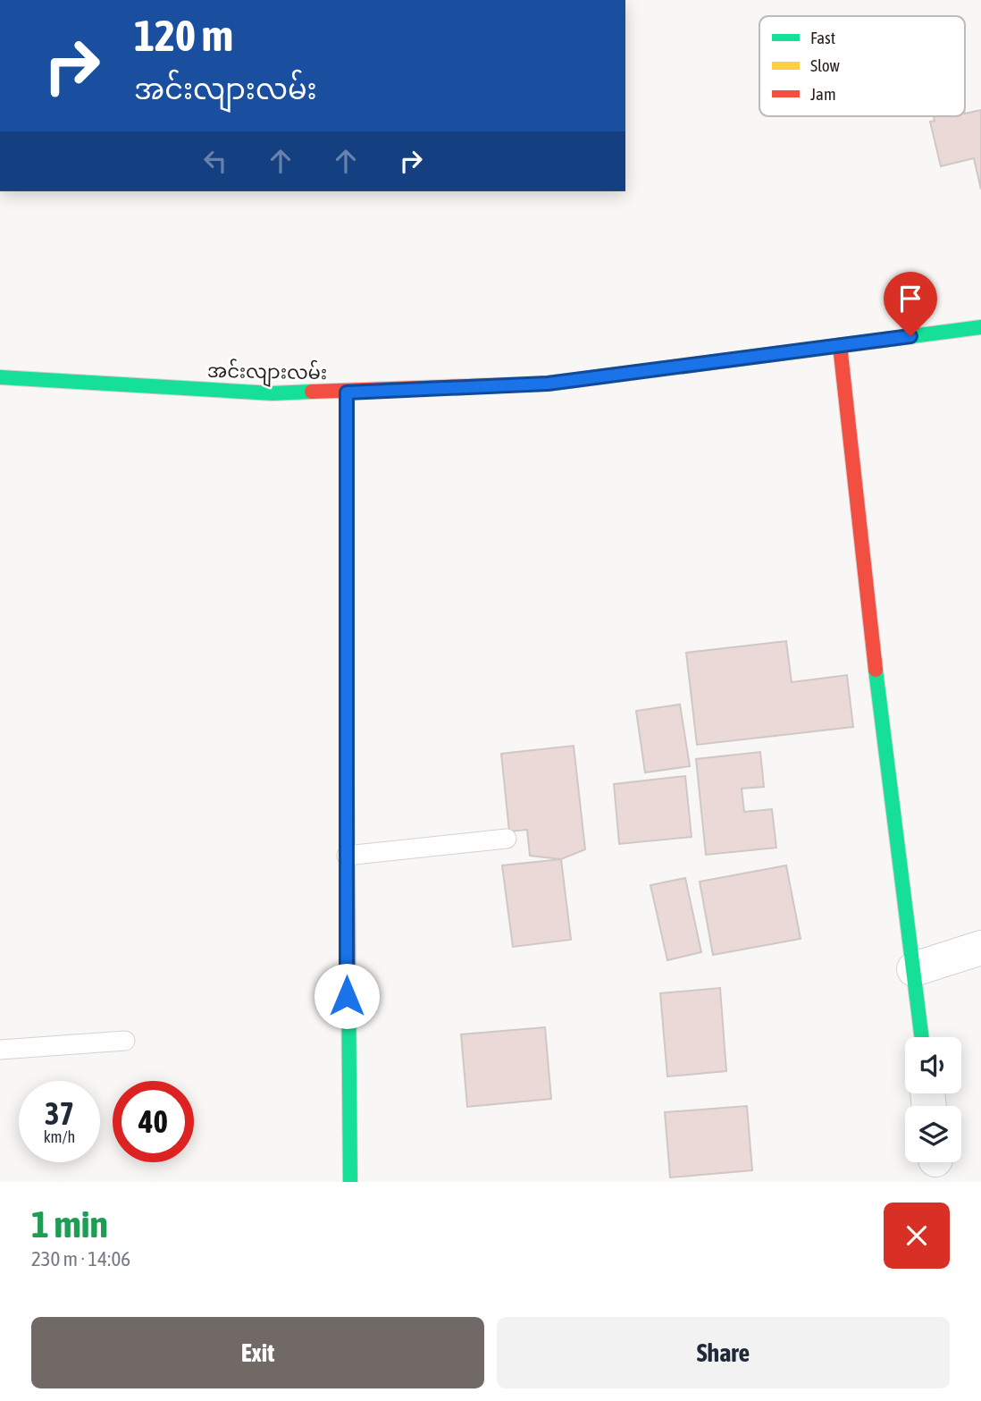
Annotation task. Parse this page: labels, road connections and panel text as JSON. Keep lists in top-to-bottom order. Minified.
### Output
{"streets":{"street":["အင်းလျားလမ်း"]},"legend":["Fast","Slow","Jam"],"page":{"turn":["120 m","အင်းလျားလမ်း"],"speed":"37 km/h","limit":"40","heading":["1 min","230 m · 14:06"],"buttons":["Exit","Share"]}}
